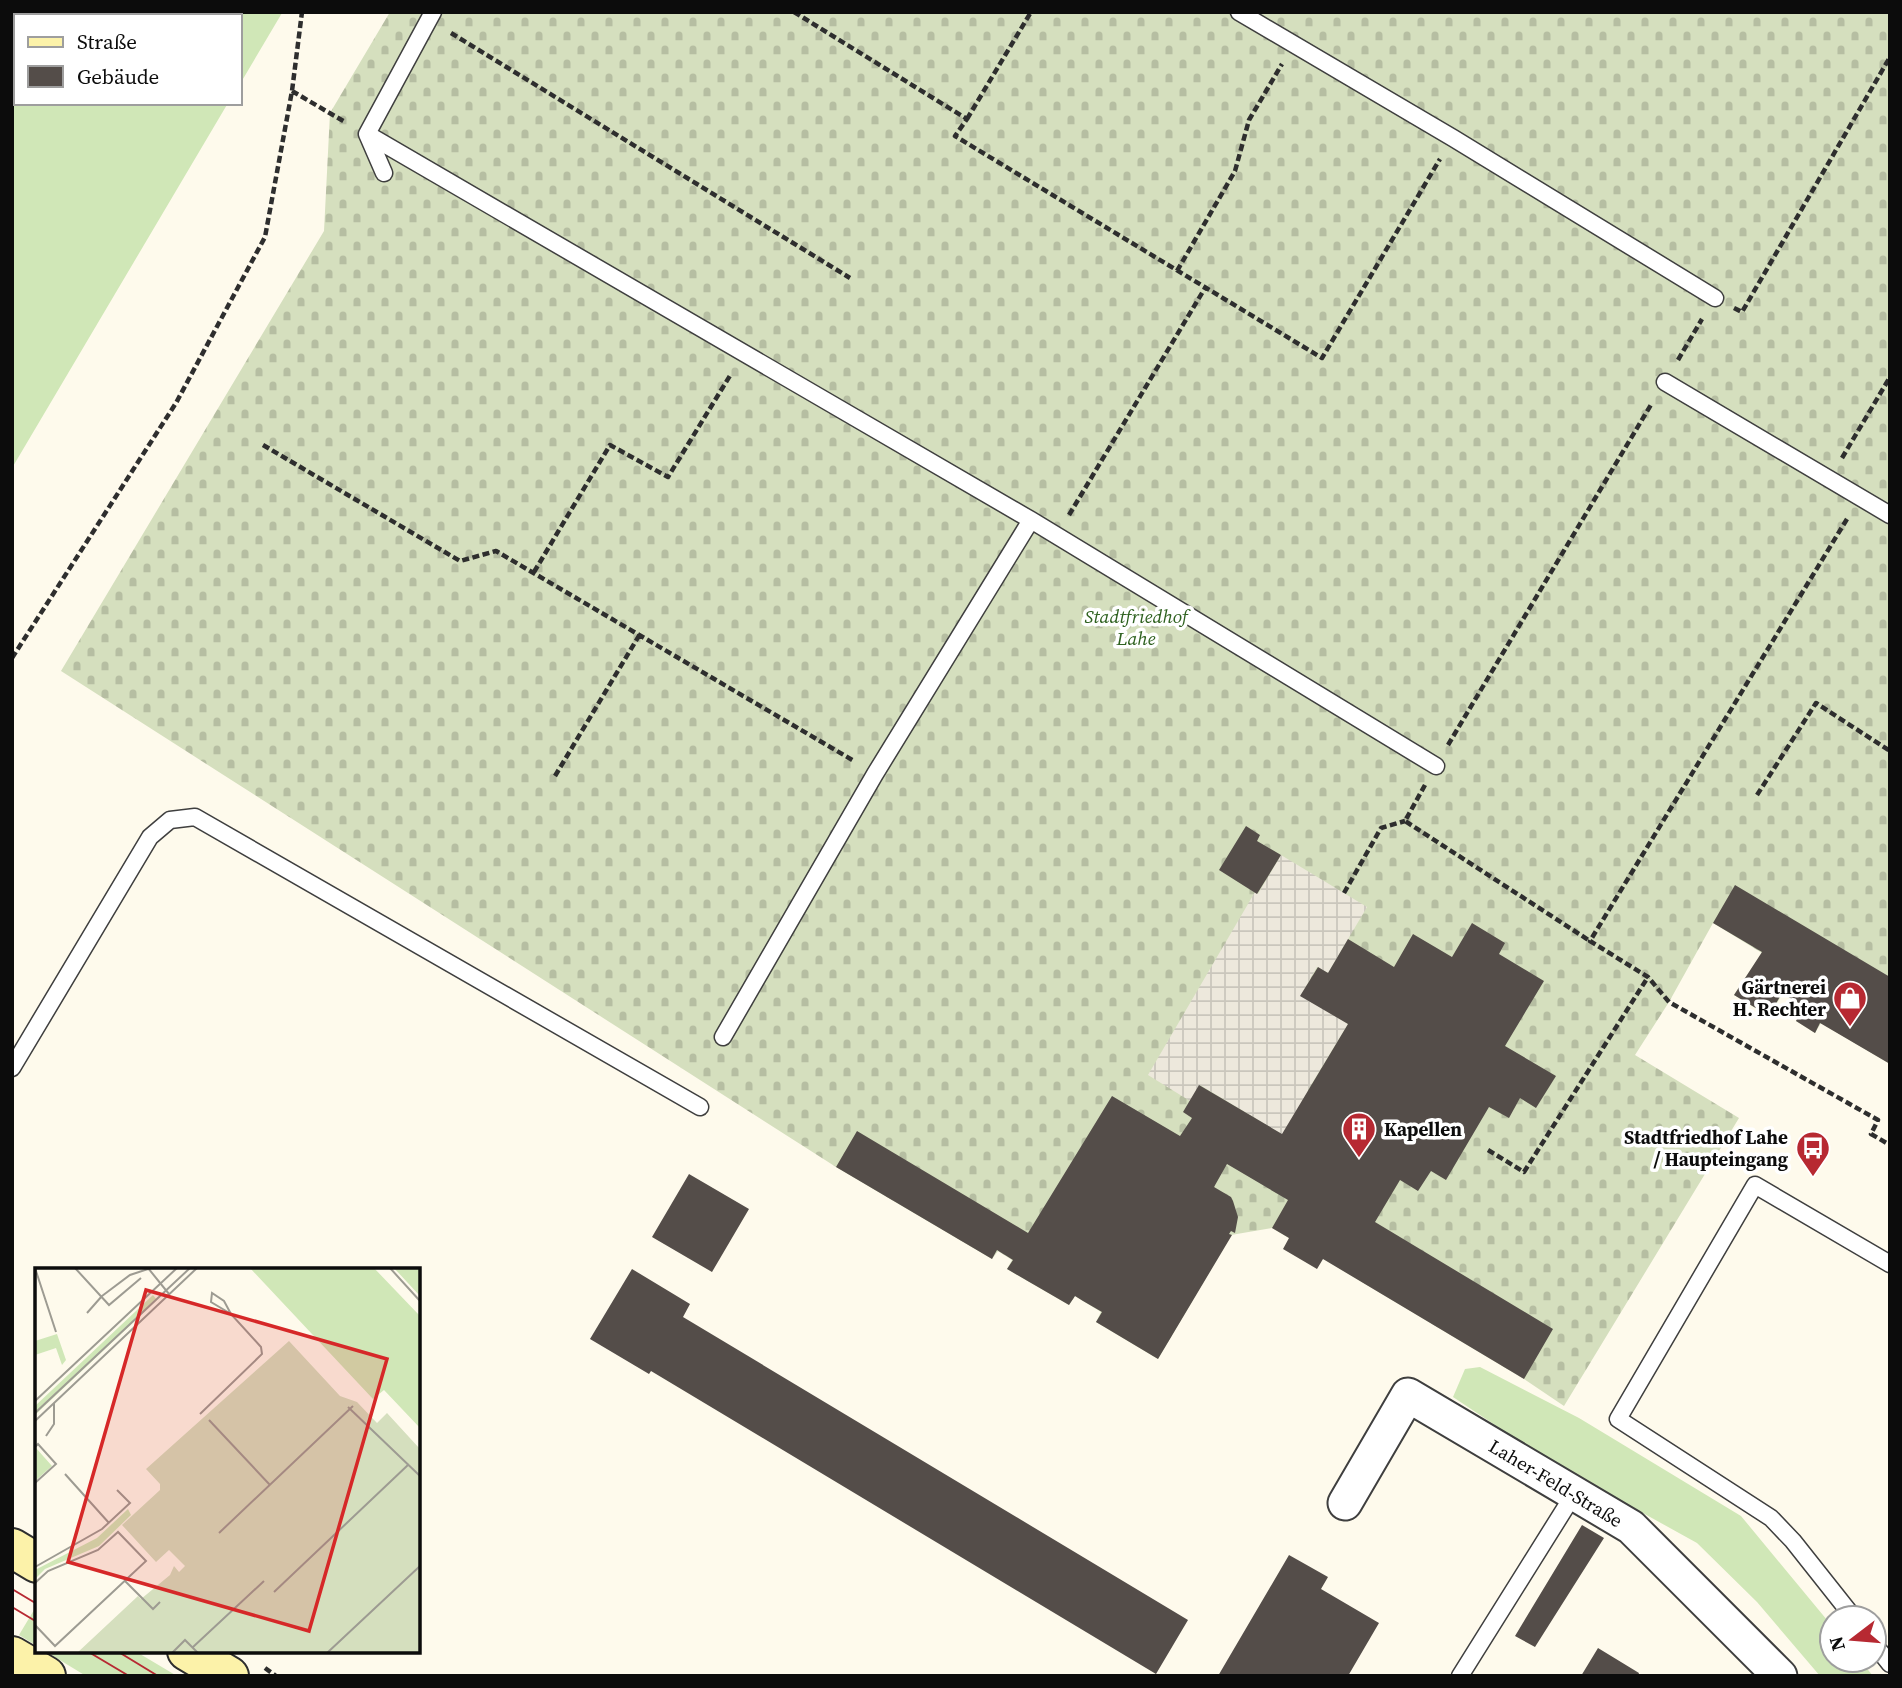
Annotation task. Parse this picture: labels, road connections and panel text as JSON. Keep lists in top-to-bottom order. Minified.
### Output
{"streets":{"street":["Laher-Feld-Straße"]},"parks":["Stadtfriedhof Lahe"],"places":{"shop":["Gärtnerei H. Rechter"],"building":["Kapellen"],"bus stop":["Stadtfriedhof Lahe / Haupteingang"]},"legend":["Straße","Gebäude"],"north":"left"}
